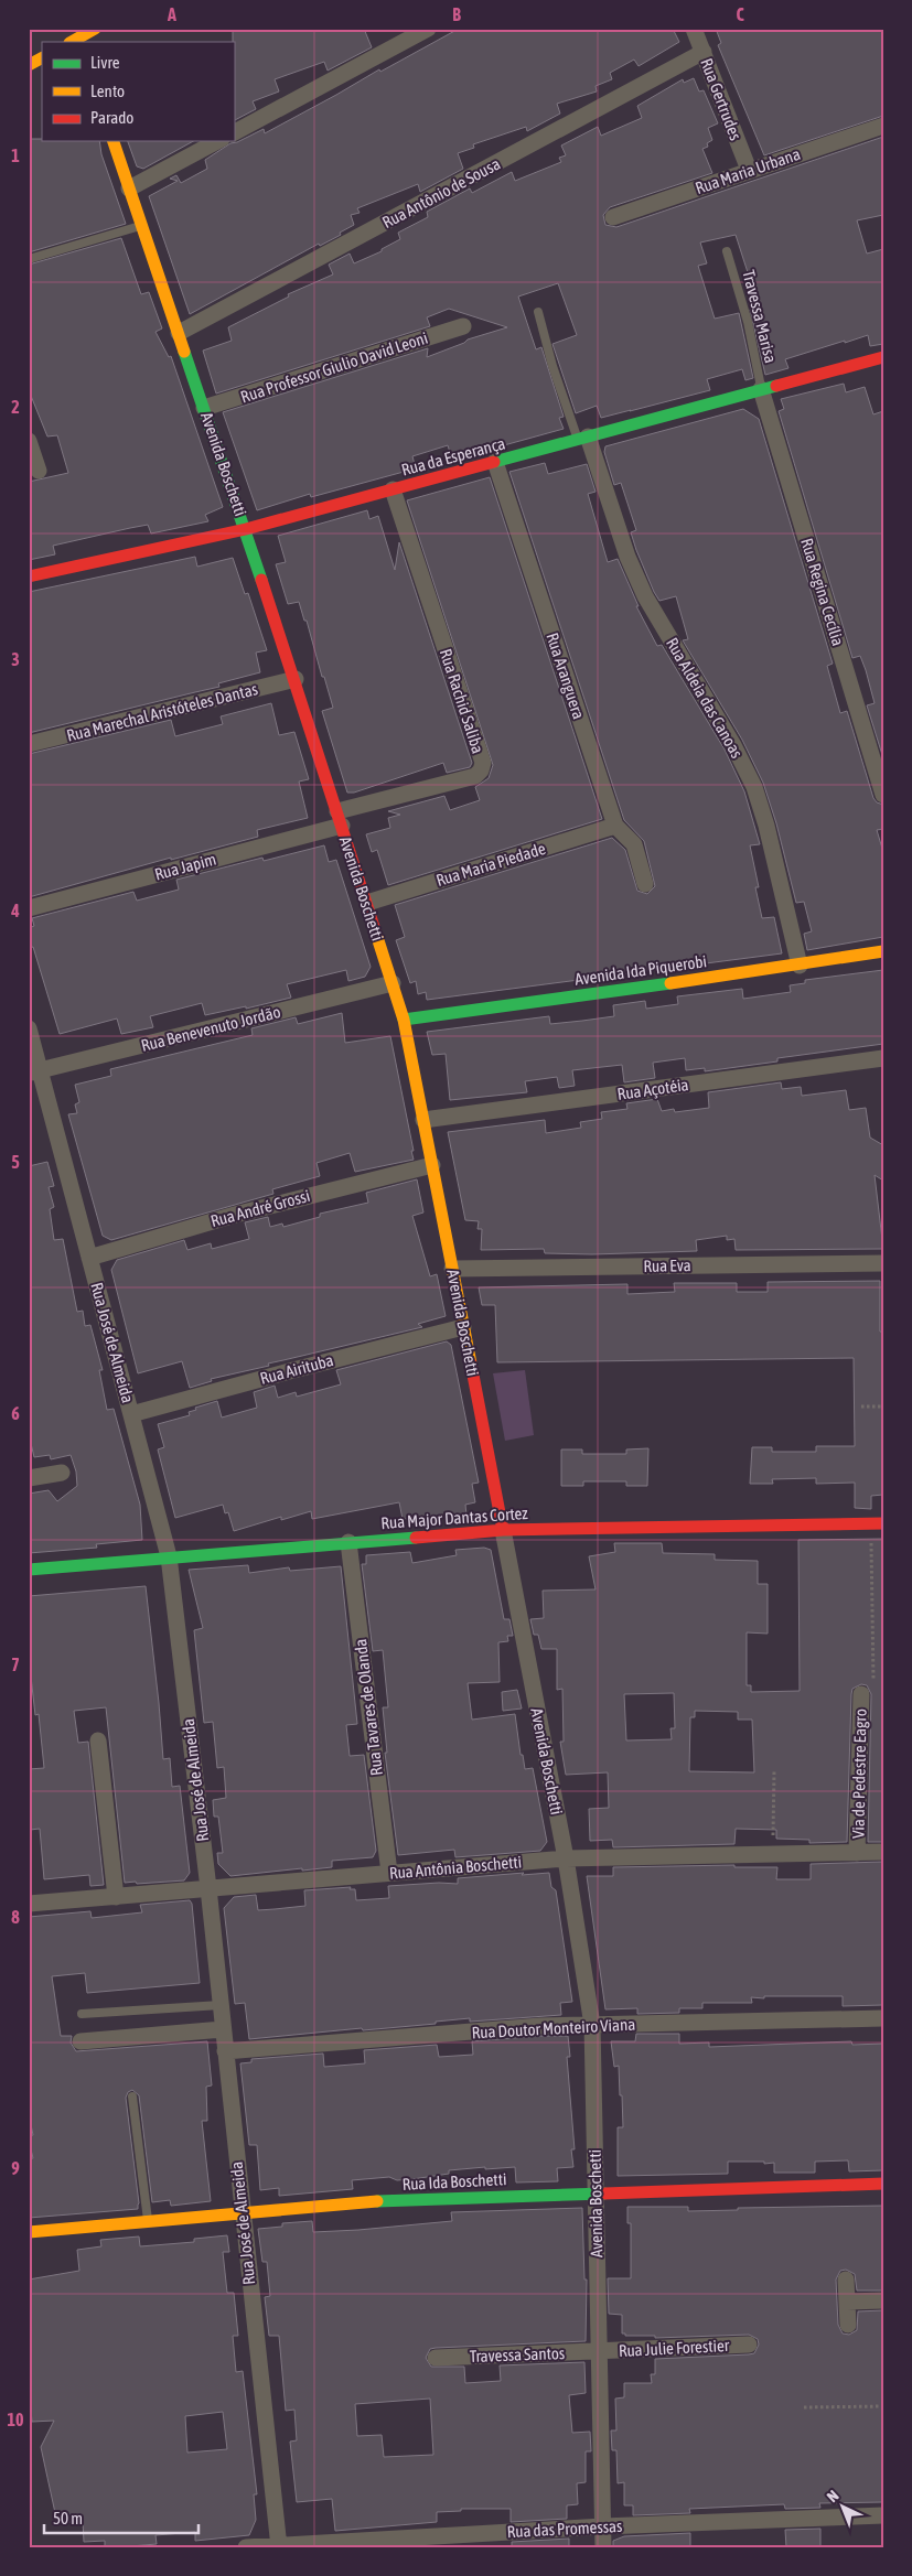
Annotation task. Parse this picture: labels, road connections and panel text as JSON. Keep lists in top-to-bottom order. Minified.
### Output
{"streets":{"street":["Rua Gertrudes","Rua Maria Urbana","Rua Antônio de Sousa","Rua Professor Giulio David Leoni","Rua da Esperança","Avenida Boschetti","Rua Regina Cecília","Rua Aranguera","Rua Aldeia das Canoas","Rua Rachid Saliba","Rua Marechal Aristóteles Dantas","Rua Maria Piedade","Rua Japim","Avenida Ida Piquerobi","Rua Benevenuto Jordão","Rua Açotéia","Rua André Grossi","Rua Eva","Rua José de Almeida","Rua Airituba","Rua Major Dantas Cortez","Rua Tavares de Olanda","Via de Pedestre Eagro","Rua Antônia Boschetti","Rua Doutor Monteiro Viana","Rua Ida Boschetti","Rua Julie Forestier","Travessa Santos","Rua das Promessas"],"lane":["Travessa Marisa"]},"crossings":[["Rua Gertrudes","Rua Maria Urbana"],["Rua Gertrudes","Rua Antônio de Sousa"],["Rua Antônio de Sousa","Avenida Boschetti"],["Travessa Marisa","Rua da Esperança"],["Travessa Marisa","Rua Regina Cecília"],["Rua Professor Giulio David Leoni","Avenida Boschetti"],["Rua da Esperança","Avenida Boschetti"],["Rua da Esperança","Rua Regina Cecília"],["Rua da Esperança","Rua Aranguera"],["Rua da Esperança","Rua Aldeia das Canoas"],["Rua da Esperança","Rua Rachid Saliba"],["Avenida Boschetti","Rua Rachid Saliba"],["Avenida Boschetti","Rua Marechal Aristóteles Dantas"],["Avenida Boschetti","Rua Maria Piedade"],["Avenida Boschetti","Rua Japim"],["Avenida Boschetti","Avenida Ida Piquerobi"],["Avenida Boschetti","Rua Benevenuto Jordão"],["Avenida Boschetti","Rua Açotéia"],["Avenida Boschetti","Rua André Grossi"],["Avenida Boschetti","Rua Eva"],["Avenida Boschetti","Rua Airituba"],["Avenida Boschetti","Rua Major Dantas Cortez"],["Avenida Boschetti","Rua Antônia Boschetti"],["Avenida Boschetti","Rua Doutor Monteiro Viana"],["Avenida Boschetti","Rua Ida Boschetti"],["Avenida Boschetti","Rua Julie Forestier"],["Avenida Boschetti","Travessa Santos"],["Avenida Boschetti","Rua das Promessas"],["Rua Aranguera","Rua Maria Piedade"],["Rua Aldeia das Canoas","Avenida Ida Piquerobi"],["Rua Rachid Saliba","Rua Japim"],["Rua Benevenuto Jordão","Rua José de Almeida"],["Rua André Grossi","Rua José de Almeida"],["Rua José de Almeida","Rua Airituba"],["Rua José de Almeida","Rua Major Dantas Cortez"],["Rua José de Almeida","Rua Antônia Boschetti"],["Rua José de Almeida","Rua Doutor Monteiro Viana"],["Rua José de Almeida","Rua Ida Boschetti"],["Rua José de Almeida","Rua das Promessas"],["Rua Major Dantas Cortez","Rua Tavares de Olanda"],["Rua Tavares de Olanda","Rua Antônia Boschetti"],["Via de Pedestre Eagro","Rua Antônia Boschetti"],["Rua Julie Forestier","Travessa Santos"]],"legend":["Livre","Lento","Parado"],"scale_bar":"50 m","north":"top left","grid":{"columns":["A","B","C"],"rows":["1","2","3","4","5","6","7","8","9","10"]}}
